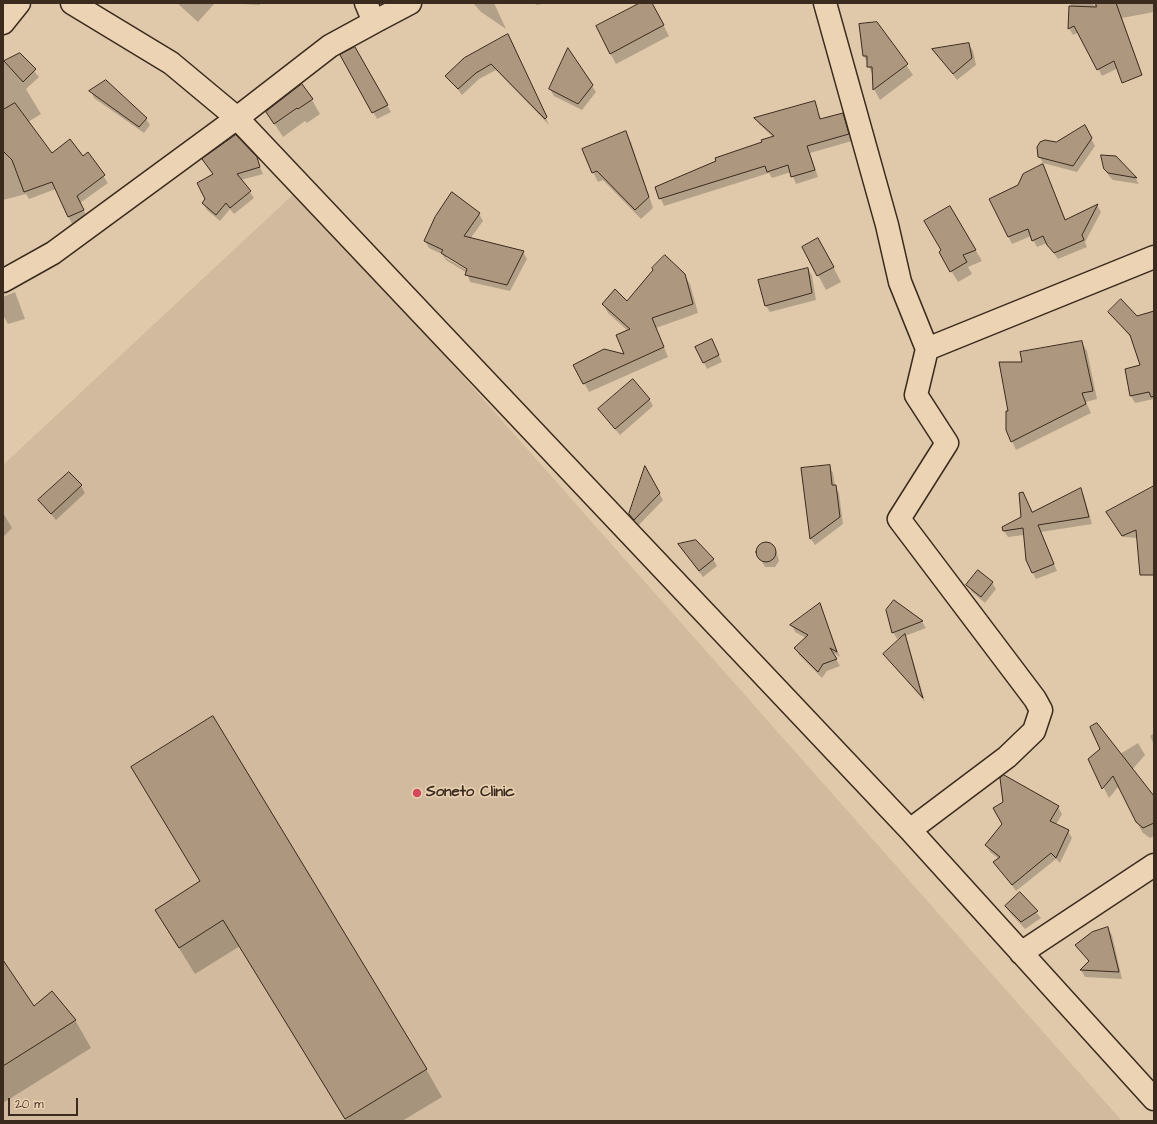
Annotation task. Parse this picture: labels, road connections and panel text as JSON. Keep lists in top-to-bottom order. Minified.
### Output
{"places":["Soneto Clinic"],"scale_bar":"20 m"}
